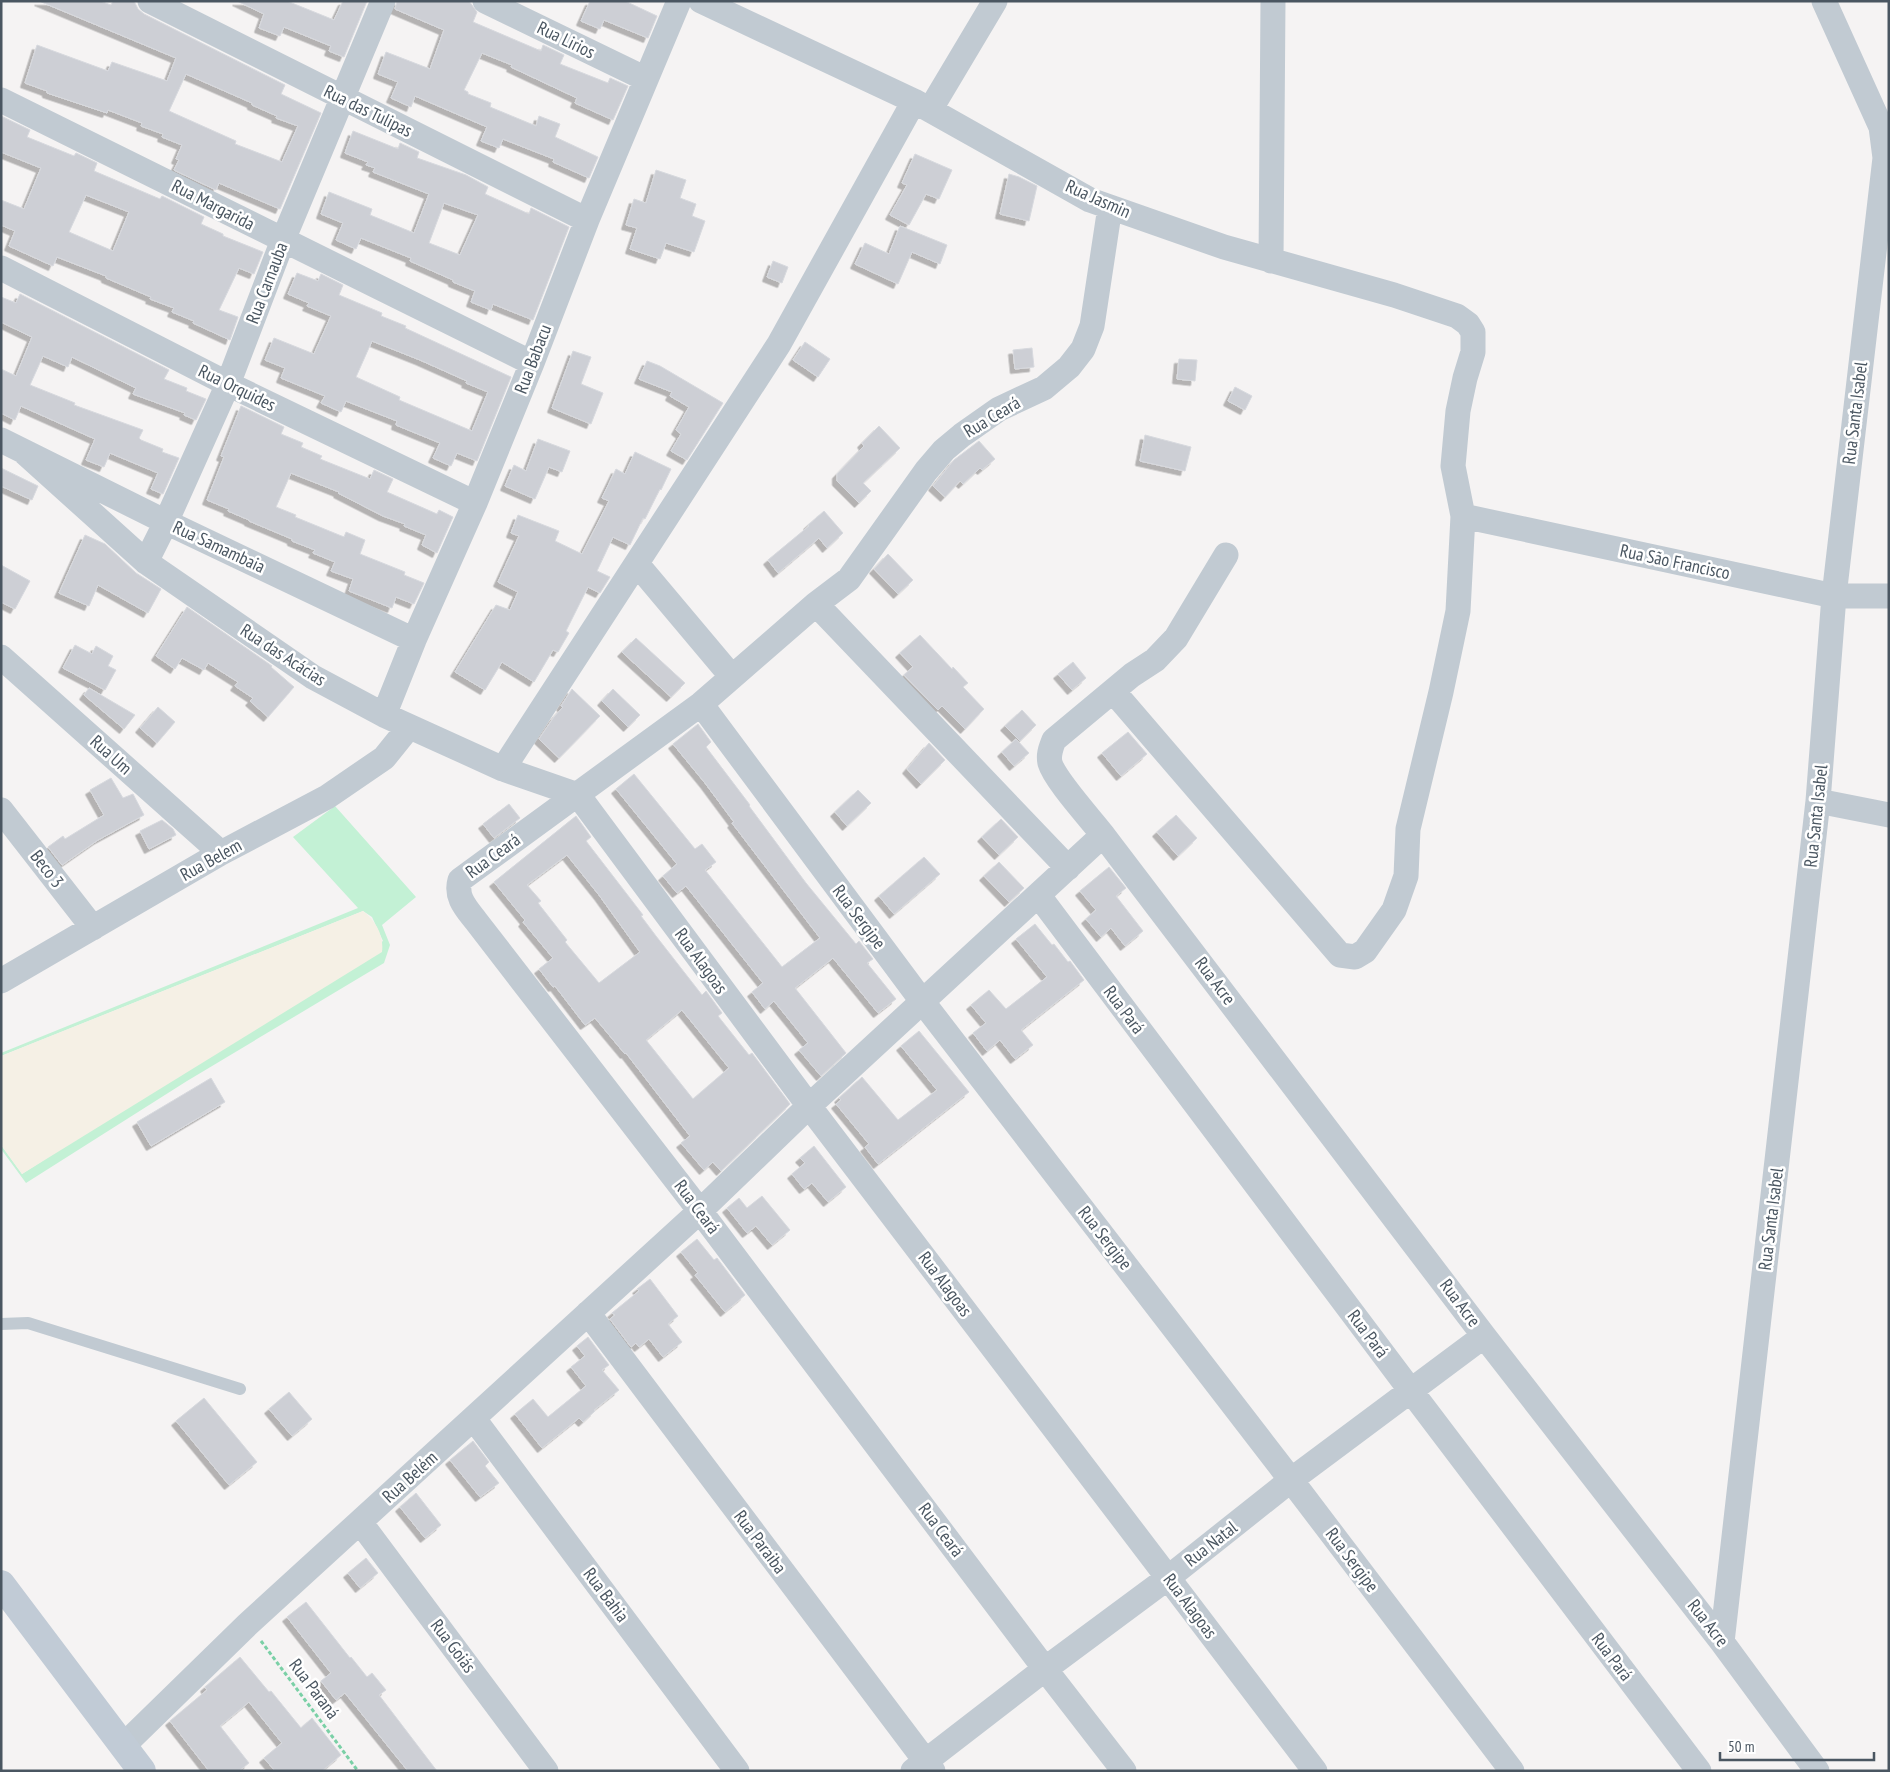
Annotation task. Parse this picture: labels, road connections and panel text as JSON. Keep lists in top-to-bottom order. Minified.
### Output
{"streets":{"street":["Rua Lirios","Rua das Tulipas","Rua Jasmin","Rua Margarida","Rua Carnauba","Rua Babacu","Rua Orquides","Rua Santa Isabel","Rua Ceará","Rua Samambaia","Rua São Francisco","Rua das Acácias","Rua Um","Rua Belem","Beco 3","Rua Sergipe","Rua Alagoas","Rua Acre","Rua Pará","Rua Belém","Rua Paraiba","Rua Natal","Rua Bahia","Rua Goiás"],"path":["Rua Paraná"]},"crossings":[["Rua Lirios","Rua Babacu"],["Rua das Tulipas","Rua Carnauba"],["Rua das Tulipas","Rua Babacu"],["Rua Jasmin","Rua Ceará"],["Rua Jasmin","Rua São Francisco"],["Rua Margarida","Rua Carnauba"],["Rua Margarida","Rua Babacu"],["Rua Carnauba","Rua Orquides"],["Rua Carnauba","Rua Samambaia"],["Rua Carnauba","Rua das Acácias"],["Rua Babacu","Rua Orquides"],["Rua Babacu","Rua Samambaia"],["Rua Babacu","Rua das Acácias"],["Rua Santa Isabel","Rua São Francisco"],["Rua Santa Isabel","Rua Acre"],["Rua Ceará","Rua das Acácias"],["Rua Ceará","Rua Sergipe"],["Rua Ceará","Rua Alagoas"],["Rua Ceará","Rua Belém"],["Rua Ceará","Rua Natal"],["Rua Samambaia","Rua das Acácias"],["Rua das Acácias","Rua Belem"],["Rua das Acácias","Rua Alagoas"],["Rua Um","Rua Belem"],["Rua Belem","Beco 3"],["Rua Sergipe","Rua Belém"],["Rua Sergipe","Rua Natal"],["Rua Alagoas","Rua Belém"],["Rua Alagoas","Rua Natal"],["Rua Acre","Rua Belém"],["Rua Acre","Rua Natal"],["Rua Pará","Rua Belém"],["Rua Pará","Rua Natal"],["Rua Belém","Rua Paraiba"],["Rua Belém","Rua Bahia"],["Rua Belém","Rua Goiás"],["Rua Belém","Rua Paraná"],["Rua Paraiba","Rua Natal"]],"scale_bar":"50 m"}
